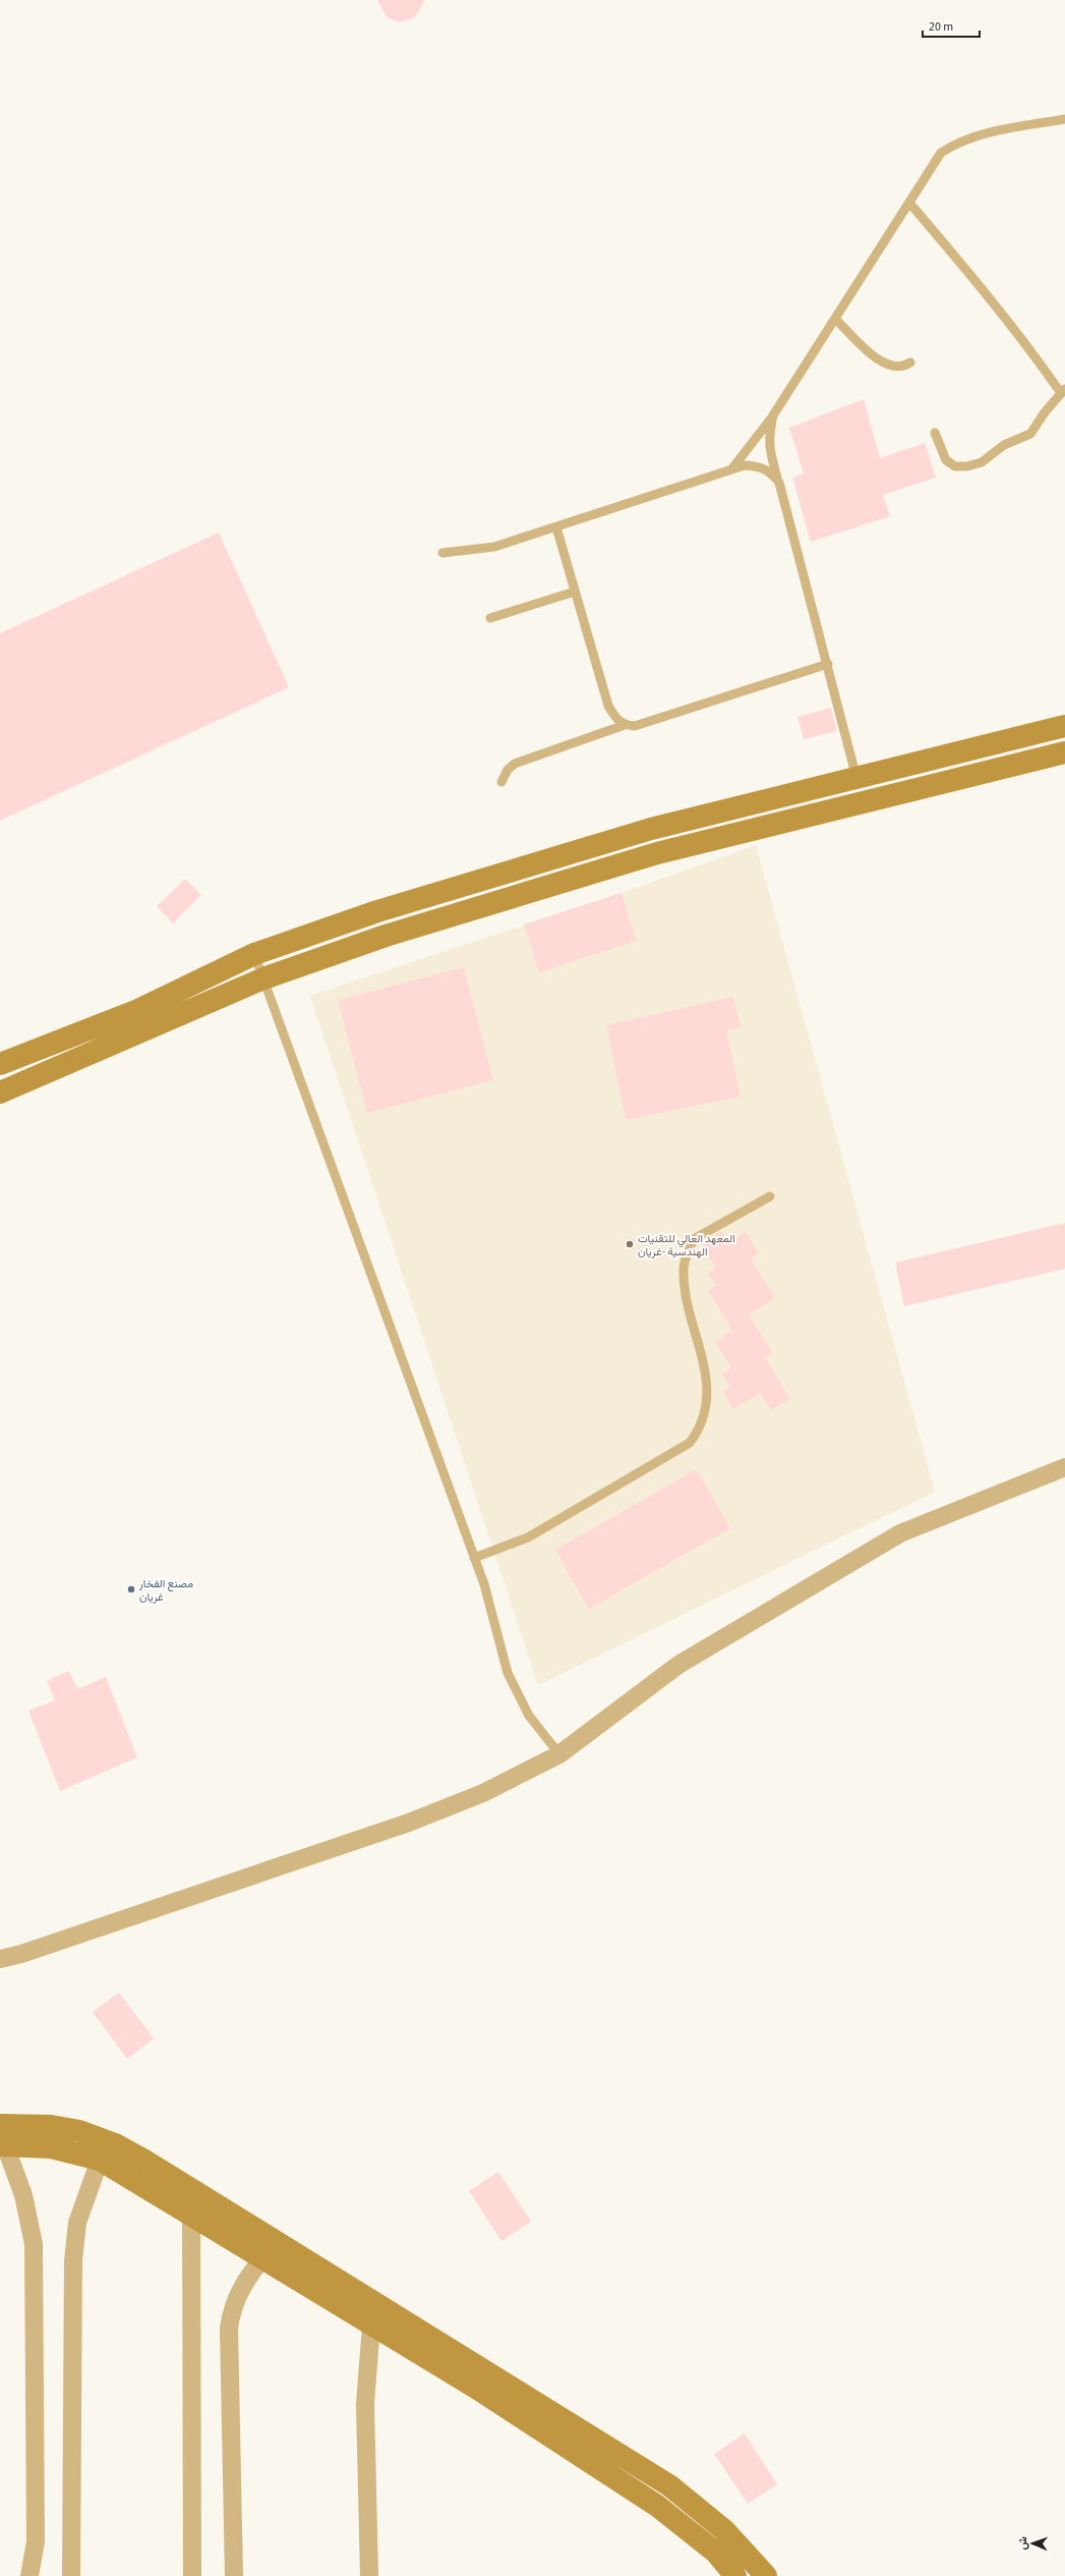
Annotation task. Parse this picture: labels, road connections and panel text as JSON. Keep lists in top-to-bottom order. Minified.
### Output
{"places":["المعهد العالي للتقنيات الهندسية -غريان","مصنع الفخار غريان"],"scale_bar":"20 m","north":"left"}
